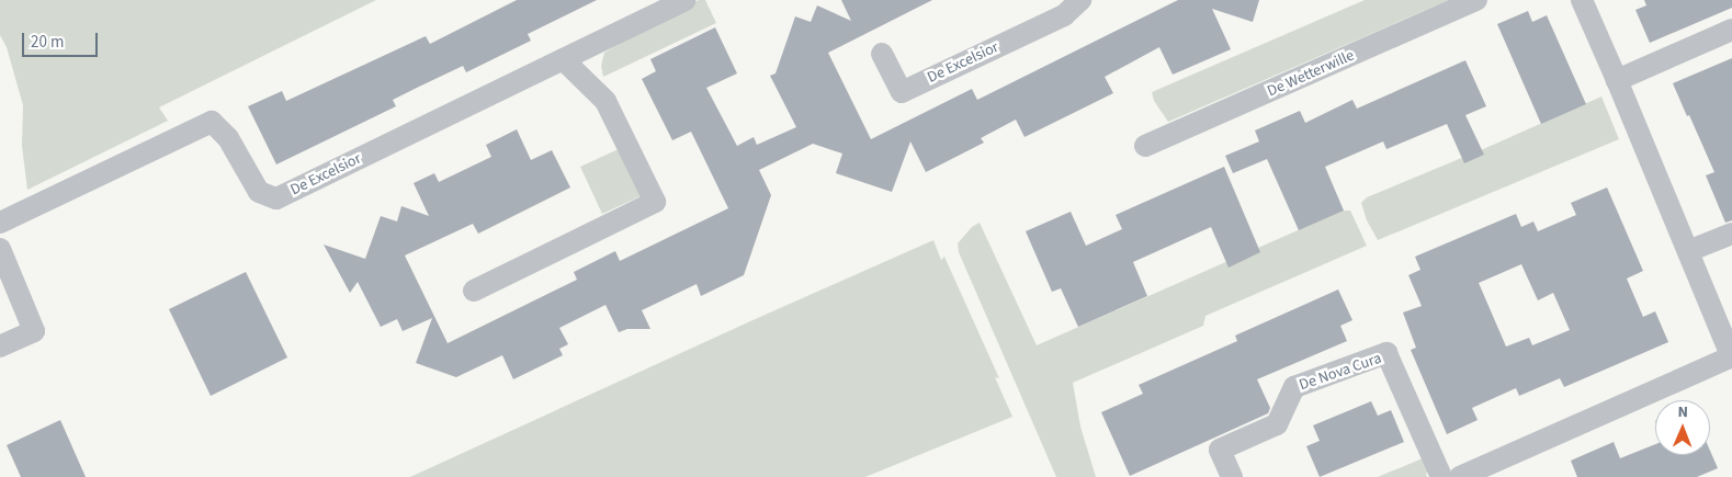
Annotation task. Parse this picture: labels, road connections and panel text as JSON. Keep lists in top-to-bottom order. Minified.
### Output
{"streets":{"street":["De Excelsior","De Wetterwille","De Nova Cura"]},"scale_bar":"20 m","north":"top"}
